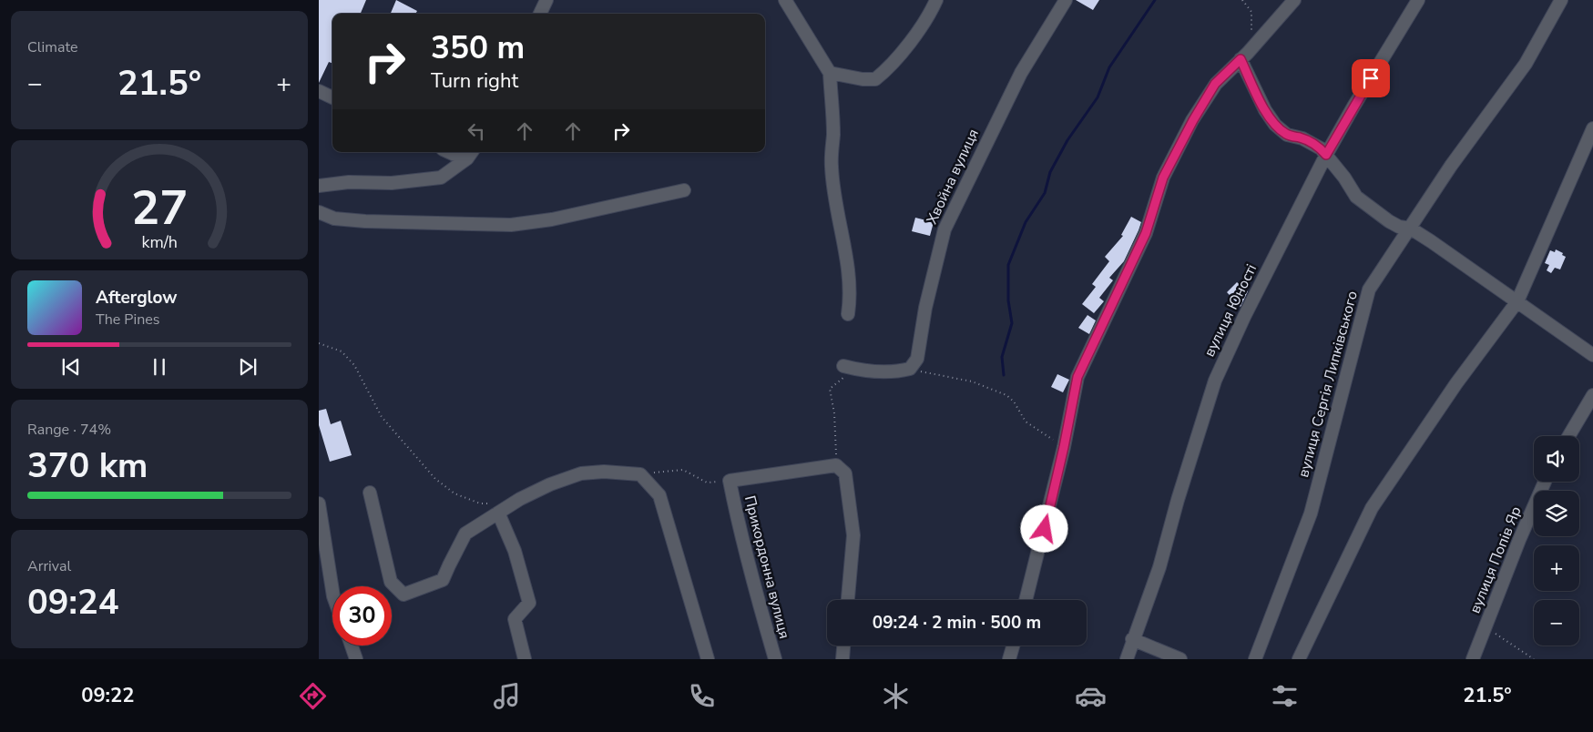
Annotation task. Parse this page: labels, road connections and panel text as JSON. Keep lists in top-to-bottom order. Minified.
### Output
{"streets":{"street":["Хвойна вулиця","вулиця Юності","вулиця Сергія Липківського","вулиця Попів Яр","Прикордонна вулиця"]},"page":{"tile":["Climate",["Range · 74%","370 km"],["Arrival","09:24"]],"turn":["350 m","Turn right"],"heat":["−","21.5°","+"],"song":["Afterglow","The Pines"],"map_buttons":["+","−"],"limit":"30","trip":"09:24 · 2 min · 500 m","tabs":["09:22","21.5°"],"gauge":["27","km/h"]}}
